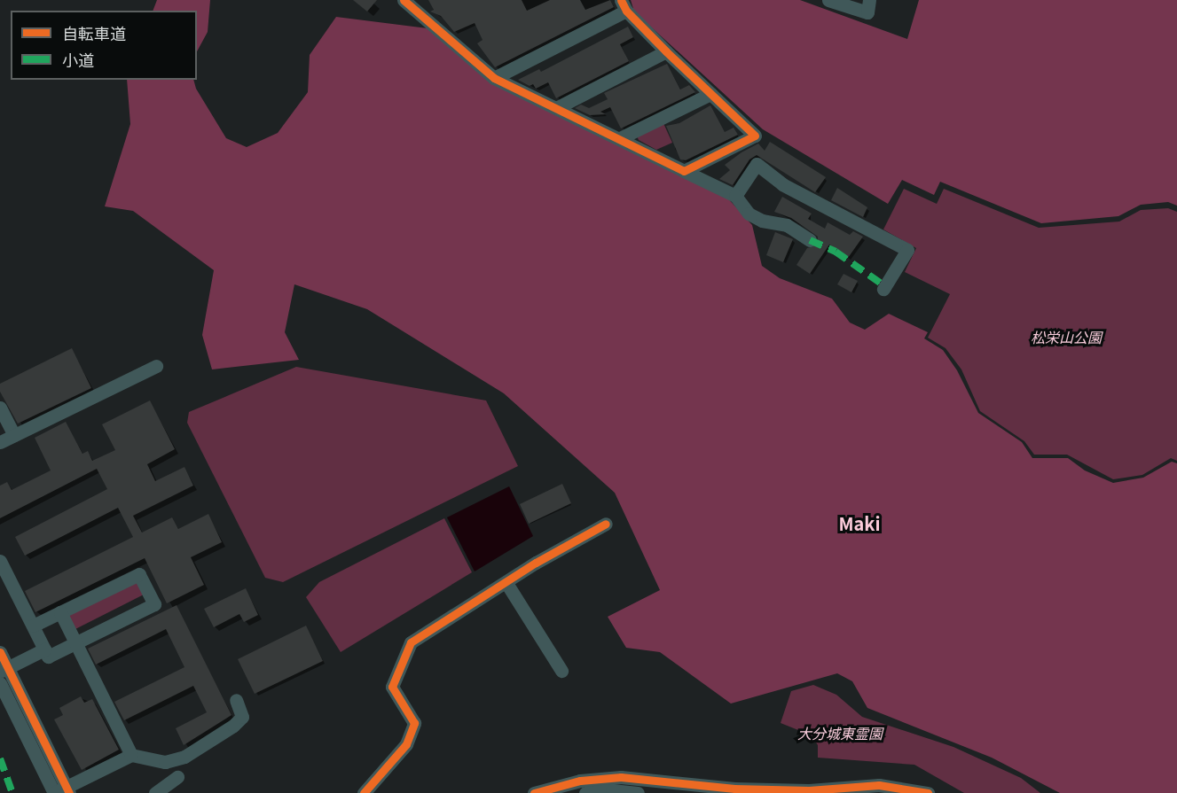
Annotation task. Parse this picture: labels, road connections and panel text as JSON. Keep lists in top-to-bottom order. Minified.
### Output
{"districts":["Maki"],"parks":["松栄山公園","大分城東霊園"],"legend":["自転車道","小道"]}
